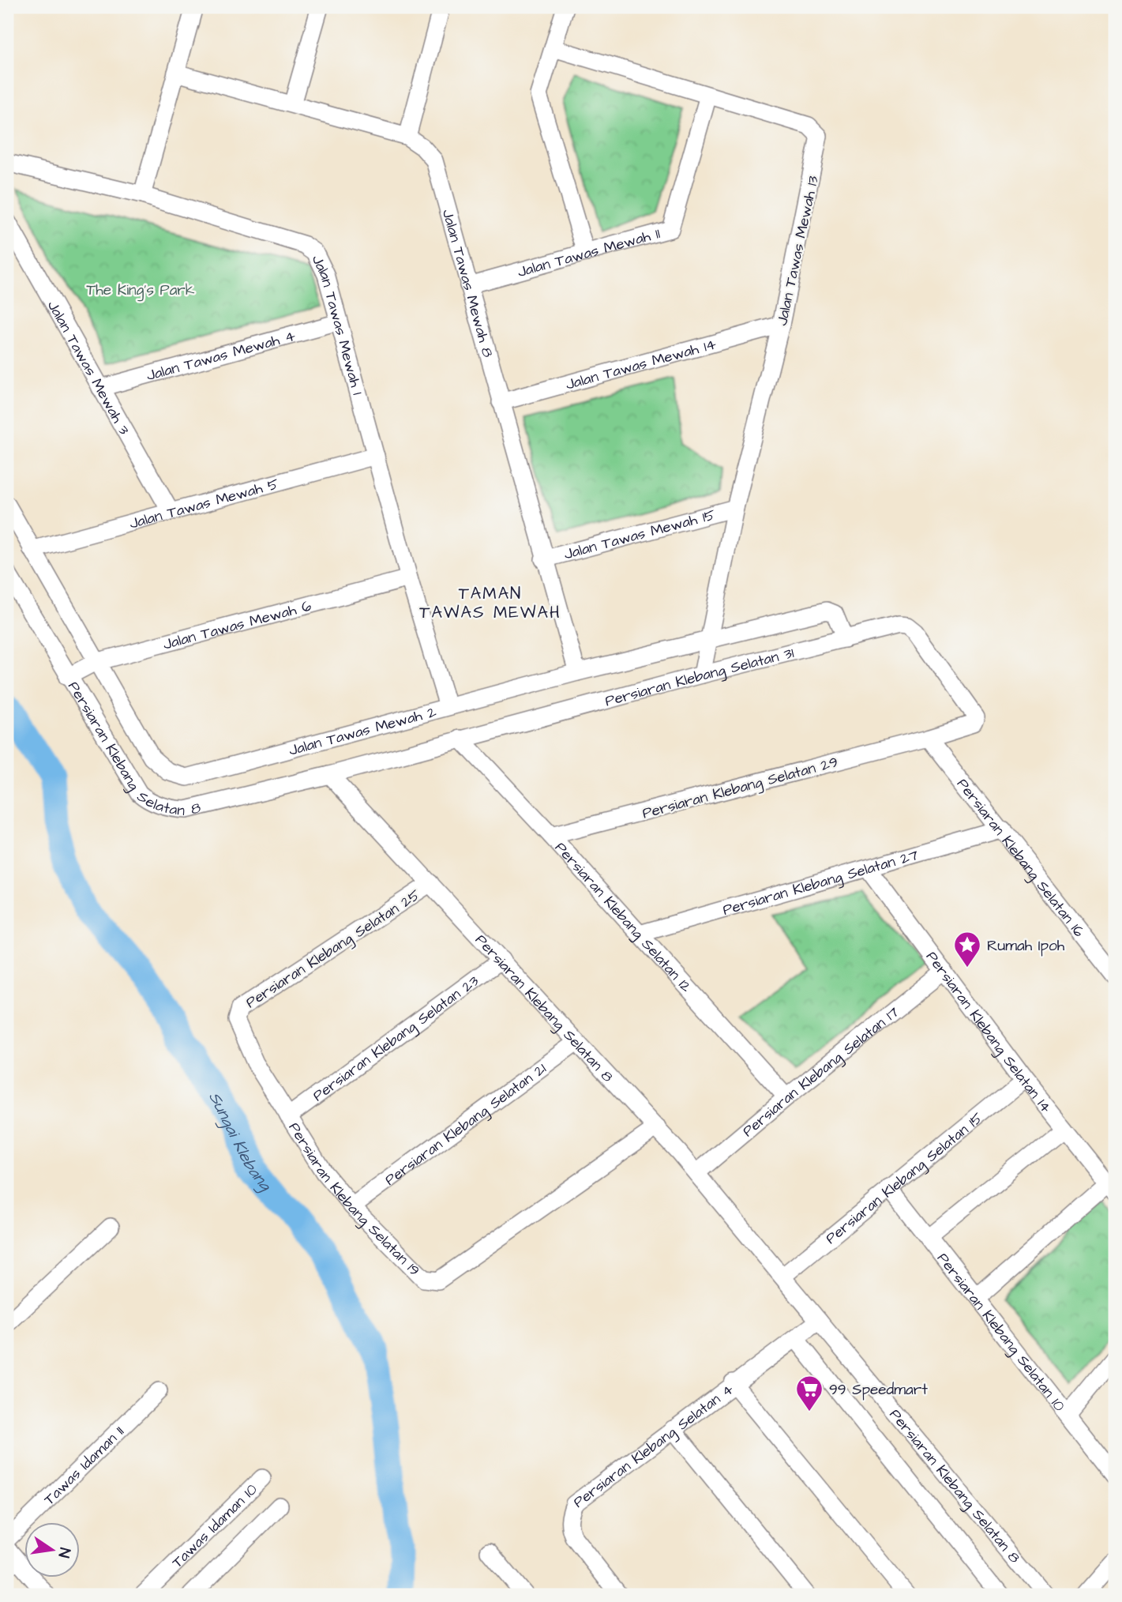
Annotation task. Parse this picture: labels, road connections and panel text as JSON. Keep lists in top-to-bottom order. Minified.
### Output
{"streets":{"street":["Jalan Tawas Mewah 13","Jalan Tawas Mewah 11","Jalan Tawas Mewah 8","Jalan Tawas Mewah 1","Jalan Tawas Mewah 4","Jalan Tawas Mewah 14","Jalan Tawas Mewah 3","Jalan Tawas Mewah 5","Jalan Tawas Mewah 15","Jalan Tawas Mewah 6","Persiaran Klebang Selatan 31","Jalan Tawas Mewah 2","Persiaran Klebang Selatan 8","Persiaran Klebang Selatan 29","Persiaran Klebang Selatan 16","Persiaran Klebang Selatan 27","Persiaran Klebang Selatan 12","Persiaran Klebang Selatan 25","Persiaran Klebang Selatan 14","Persiaran Klebang Selatan 23","Persiaran Klebang Selatan 17","Persiaran Klebang Selatan 21","Persiaran Klebang Selatan 15","Persiaran Klebang Selatan 19","Persiaran Klebang Selatan 10","Persiaran Klebang Selatan 4","Tawas Idaman 11","Tawas Idaman 10"]},"crossings":[["Jalan Tawas Mewah 13","Jalan Tawas Mewah 11"],["Jalan Tawas Mewah 13","Jalan Tawas Mewah 14"],["Jalan Tawas Mewah 13","Jalan Tawas Mewah 15"],["Jalan Tawas Mewah 13","Persiaran Klebang Selatan 31"],["Jalan Tawas Mewah 13","Jalan Tawas Mewah 2"],["Jalan Tawas Mewah 11","Jalan Tawas Mewah 8"],["Jalan Tawas Mewah 8","Jalan Tawas Mewah 14"],["Jalan Tawas Mewah 8","Jalan Tawas Mewah 15"],["Jalan Tawas Mewah 8","Jalan Tawas Mewah 2"],["Jalan Tawas Mewah 1","Jalan Tawas Mewah 4"],["Jalan Tawas Mewah 1","Jalan Tawas Mewah 5"],["Jalan Tawas Mewah 1","Jalan Tawas Mewah 6"],["Jalan Tawas Mewah 1","Jalan Tawas Mewah 2"],["Jalan Tawas Mewah 4","Jalan Tawas Mewah 3"],["Jalan Tawas Mewah 3","Jalan Tawas Mewah 5"],["Jalan Tawas Mewah 5","Jalan Tawas Mewah 2"],["Jalan Tawas Mewah 6","Jalan Tawas Mewah 2"],["Jalan Tawas Mewah 6","Persiaran Klebang Selatan 8"],["Persiaran Klebang Selatan 31","Jalan Tawas Mewah 2"],["Persiaran Klebang Selatan 31","Persiaran Klebang Selatan 8"],["Persiaran Klebang Selatan 31","Persiaran Klebang Selatan 29"],["Persiaran Klebang Selatan 31","Persiaran Klebang Selatan 16"],["Persiaran Klebang Selatan 31","Persiaran Klebang Selatan 12"],["Persiaran Klebang Selatan 8","Persiaran Klebang Selatan 25"],["Persiaran Klebang Selatan 8","Persiaran Klebang Selatan 23"],["Persiaran Klebang Selatan 8","Persiaran Klebang Selatan 17"],["Persiaran Klebang Selatan 8","Persiaran Klebang Selatan 21"],["Persiaran Klebang Selatan 8","Persiaran Klebang Selatan 15"],["Persiaran Klebang Selatan 8","Persiaran Klebang Selatan 19"],["Persiaran Klebang Selatan 8","Persiaran Klebang Selatan 4"],["Persiaran Klebang Selatan 29","Persiaran Klebang Selatan 16"],["Persiaran Klebang Selatan 29","Persiaran Klebang Selatan 12"],["Persiaran Klebang Selatan 16","Persiaran Klebang Selatan 27"],["Persiaran Klebang Selatan 27","Persiaran Klebang Selatan 12"],["Persiaran Klebang Selatan 27","Persiaran Klebang Selatan 14"],["Persiaran Klebang Selatan 12","Persiaran Klebang Selatan 17"],["Persiaran Klebang Selatan 25","Persiaran Klebang Selatan 19"],["Persiaran Klebang Selatan 14","Persiaran Klebang Selatan 17"],["Persiaran Klebang Selatan 14","Persiaran Klebang Selatan 15"],["Persiaran Klebang Selatan 23","Persiaran Klebang Selatan 19"],["Persiaran Klebang Selatan 21","Persiaran Klebang Selatan 19"],["Persiaran Klebang Selatan 15","Persiaran Klebang Selatan 10"]],"districts":["TAMAN TAWAS MEWAH"],"water":["Sungai Klebang"],"parks":["The King's Park"],"places":{"place":["Rumah Ipoh"],"supermarket":["99 Speedmart"]},"north":"right"}
